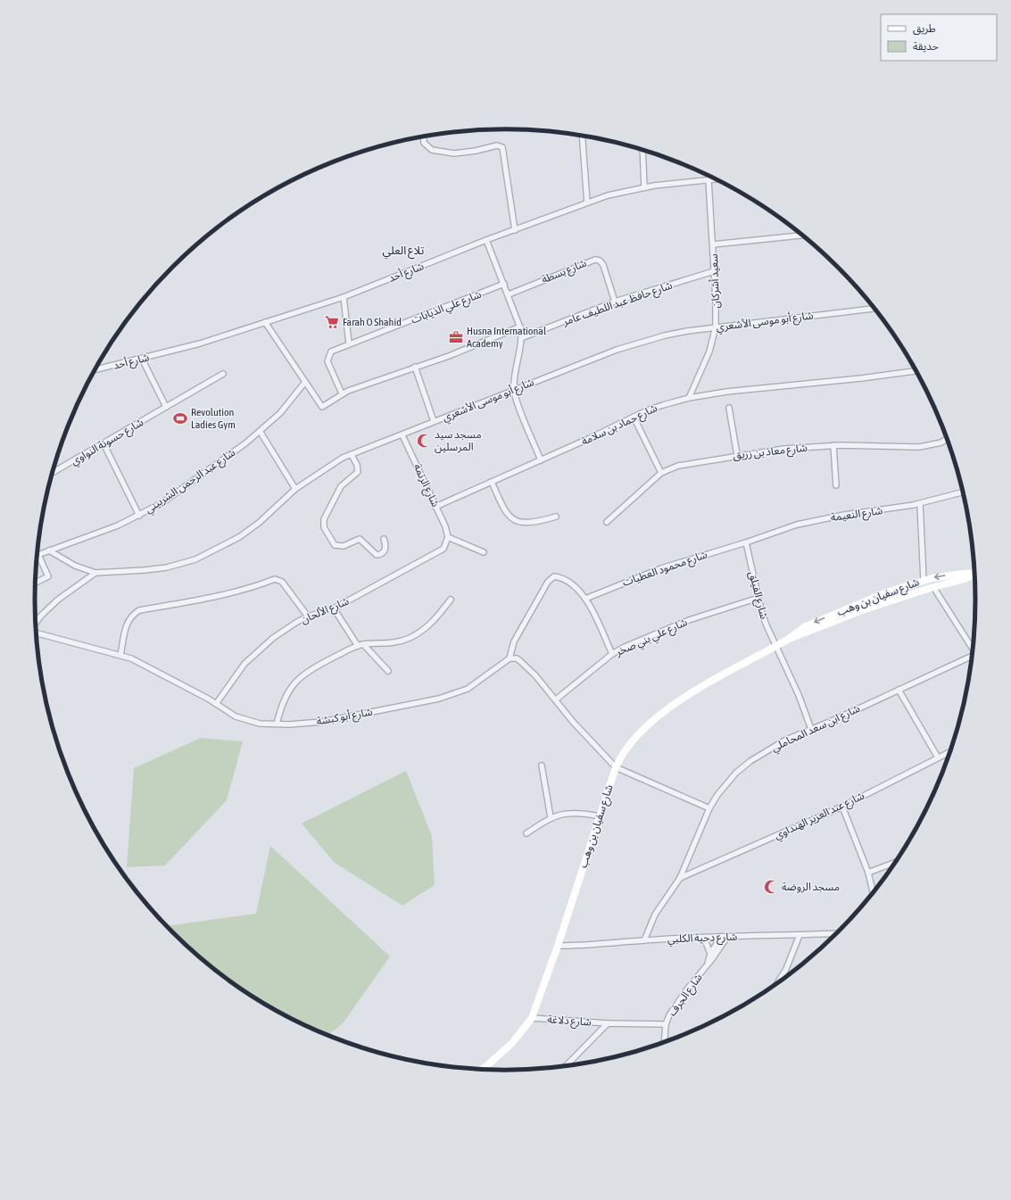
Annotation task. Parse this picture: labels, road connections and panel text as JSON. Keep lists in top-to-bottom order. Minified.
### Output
{"streets":{"street":["شارع بسطة","شارع أحد","سعيد أشركان","شارع حافظ عبد اللطيف عامر","شارع علي الذيابات","شارع أبو موسى الأشعري","شارع حماد بن سلامة","شارع حسونة النواوي","شارع معاذ بن زريق","شارع عبد الرحمن الشربيني","شارع الرتمة","شارع النعيمة","شارع محمود العطيات","شارع الفيلق","شارع سفيان بن وهب","شارع الألحان","شارع علي بني صخر","شارع أبو كبشة","شارع ابن سعد المحاملي","شارع عبد العزيز الهنداوي","شارع دحية الكلبي","شارع الجرف","شارع دلاغة"]},"crossings":[["شارع بسطة","شارع حافظ عبد اللطيف عامر"],["شارع أحد","سعيد أشركان"],["سعيد أشركان","شارع حافظ عبد اللطيف عامر"],["سعيد أشركان","شارع أبو موسى الأشعري"],["سعيد أشركان","شارع حماد بن سلامة"],["شارع أبو موسى الأشعري","شارع عبد الرحمن الشربيني"],["شارع أبو موسى الأشعري","شارع الرتمة"],["شارع أبو موسى الأشعري","شارع أبو كبشة"],["شارع حماد بن سلامة","شارع الرتمة"],["شارع الرتمة","شارع الألحان"],["شارع النعيمة","شارع محمود العطيات"],["شارع النعيمة","شارع الفيلق"],["شارع محمود العطيات","شارع الفيلق"],["شارع الفيلق","شارع سفيان بن وهب"],["شارع الفيلق","شارع علي بني صخر"],["شارع الفيلق","شارع ابن سعد المحاملي"],["شارع سفيان بن وهب","شارع دحية الكلبي"],["شارع سفيان بن وهب","شارع دلاغة"],["شارع الألحان","شارع أبو كبشة"],["شارع ابن سعد المحاملي","شارع عبد العزيز الهنداوي"],["شارع ابن سعد المحاملي","شارع دحية الكلبي"],["شارع دحية الكلبي","شارع الجرف"],["شارع الجرف","شارع دلاغة"]],"districts":["تلاع العلي"],"places":{"supermarket":["Farah O Shahid"],"office":["Husna International Academy"],"sports":["Revolution Ladies Gym"],"mosque":["مسجد سيد المرسلين","مسجد الروضة"]},"legend":["طريق","حديقة"]}
